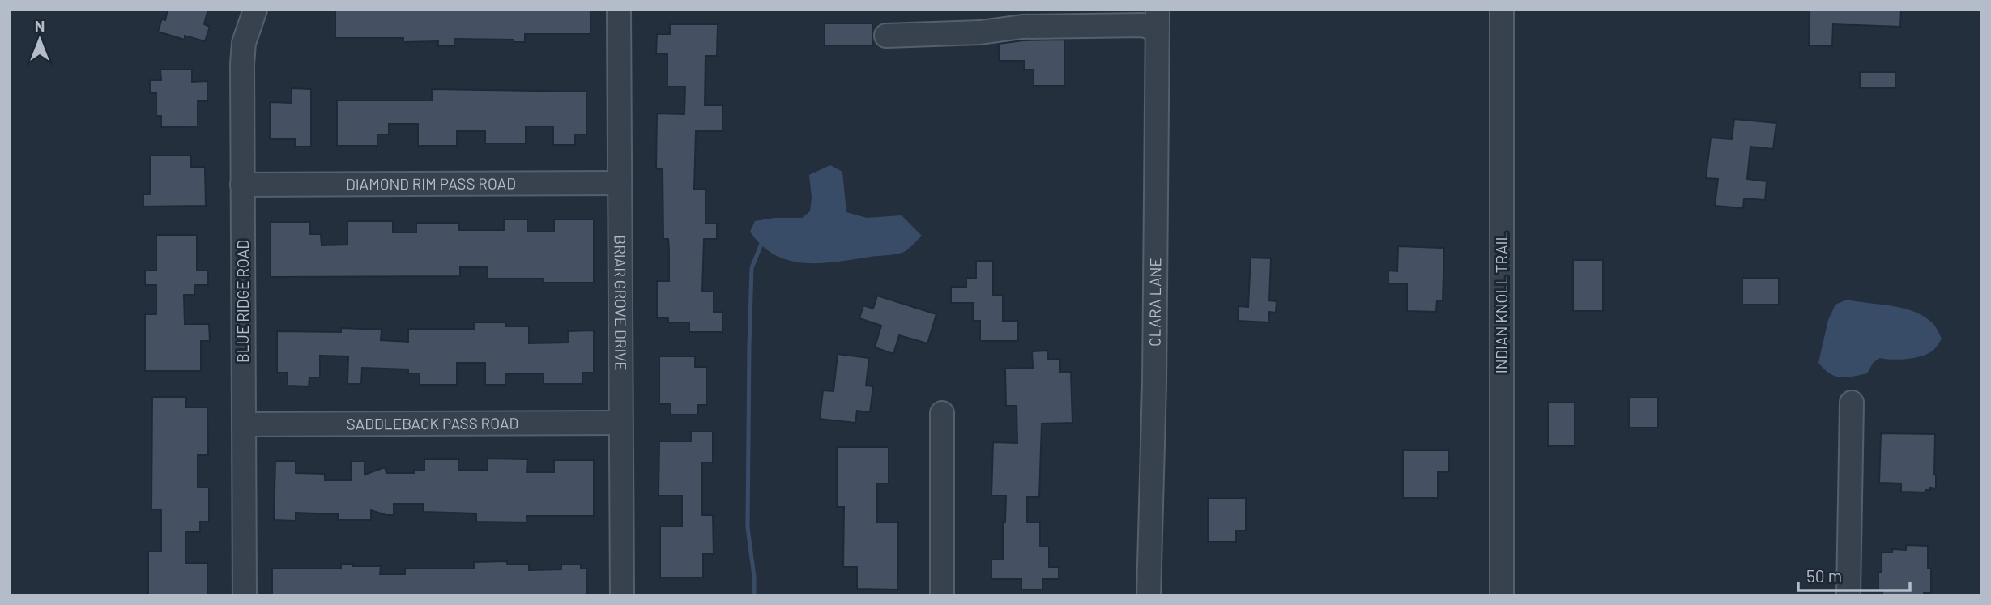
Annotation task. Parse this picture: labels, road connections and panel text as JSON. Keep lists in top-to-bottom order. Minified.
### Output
{"streets":{"street":["DIAMOND RIM PASS ROAD","BLUE RIDGE ROAD","BRIAR GROVE DRIVE","CLARA LANE","INDIAN KNOLL TRAIL","SADDLEBACK PASS ROAD"]},"crossings":[["DIAMOND RIM PASS ROAD","BLUE RIDGE ROAD"],["DIAMOND RIM PASS ROAD","BRIAR GROVE DRIVE"],["BLUE RIDGE ROAD","SADDLEBACK PASS ROAD"],["BRIAR GROVE DRIVE","SADDLEBACK PASS ROAD"]],"scale_bar":"50 m","north":"top"}
